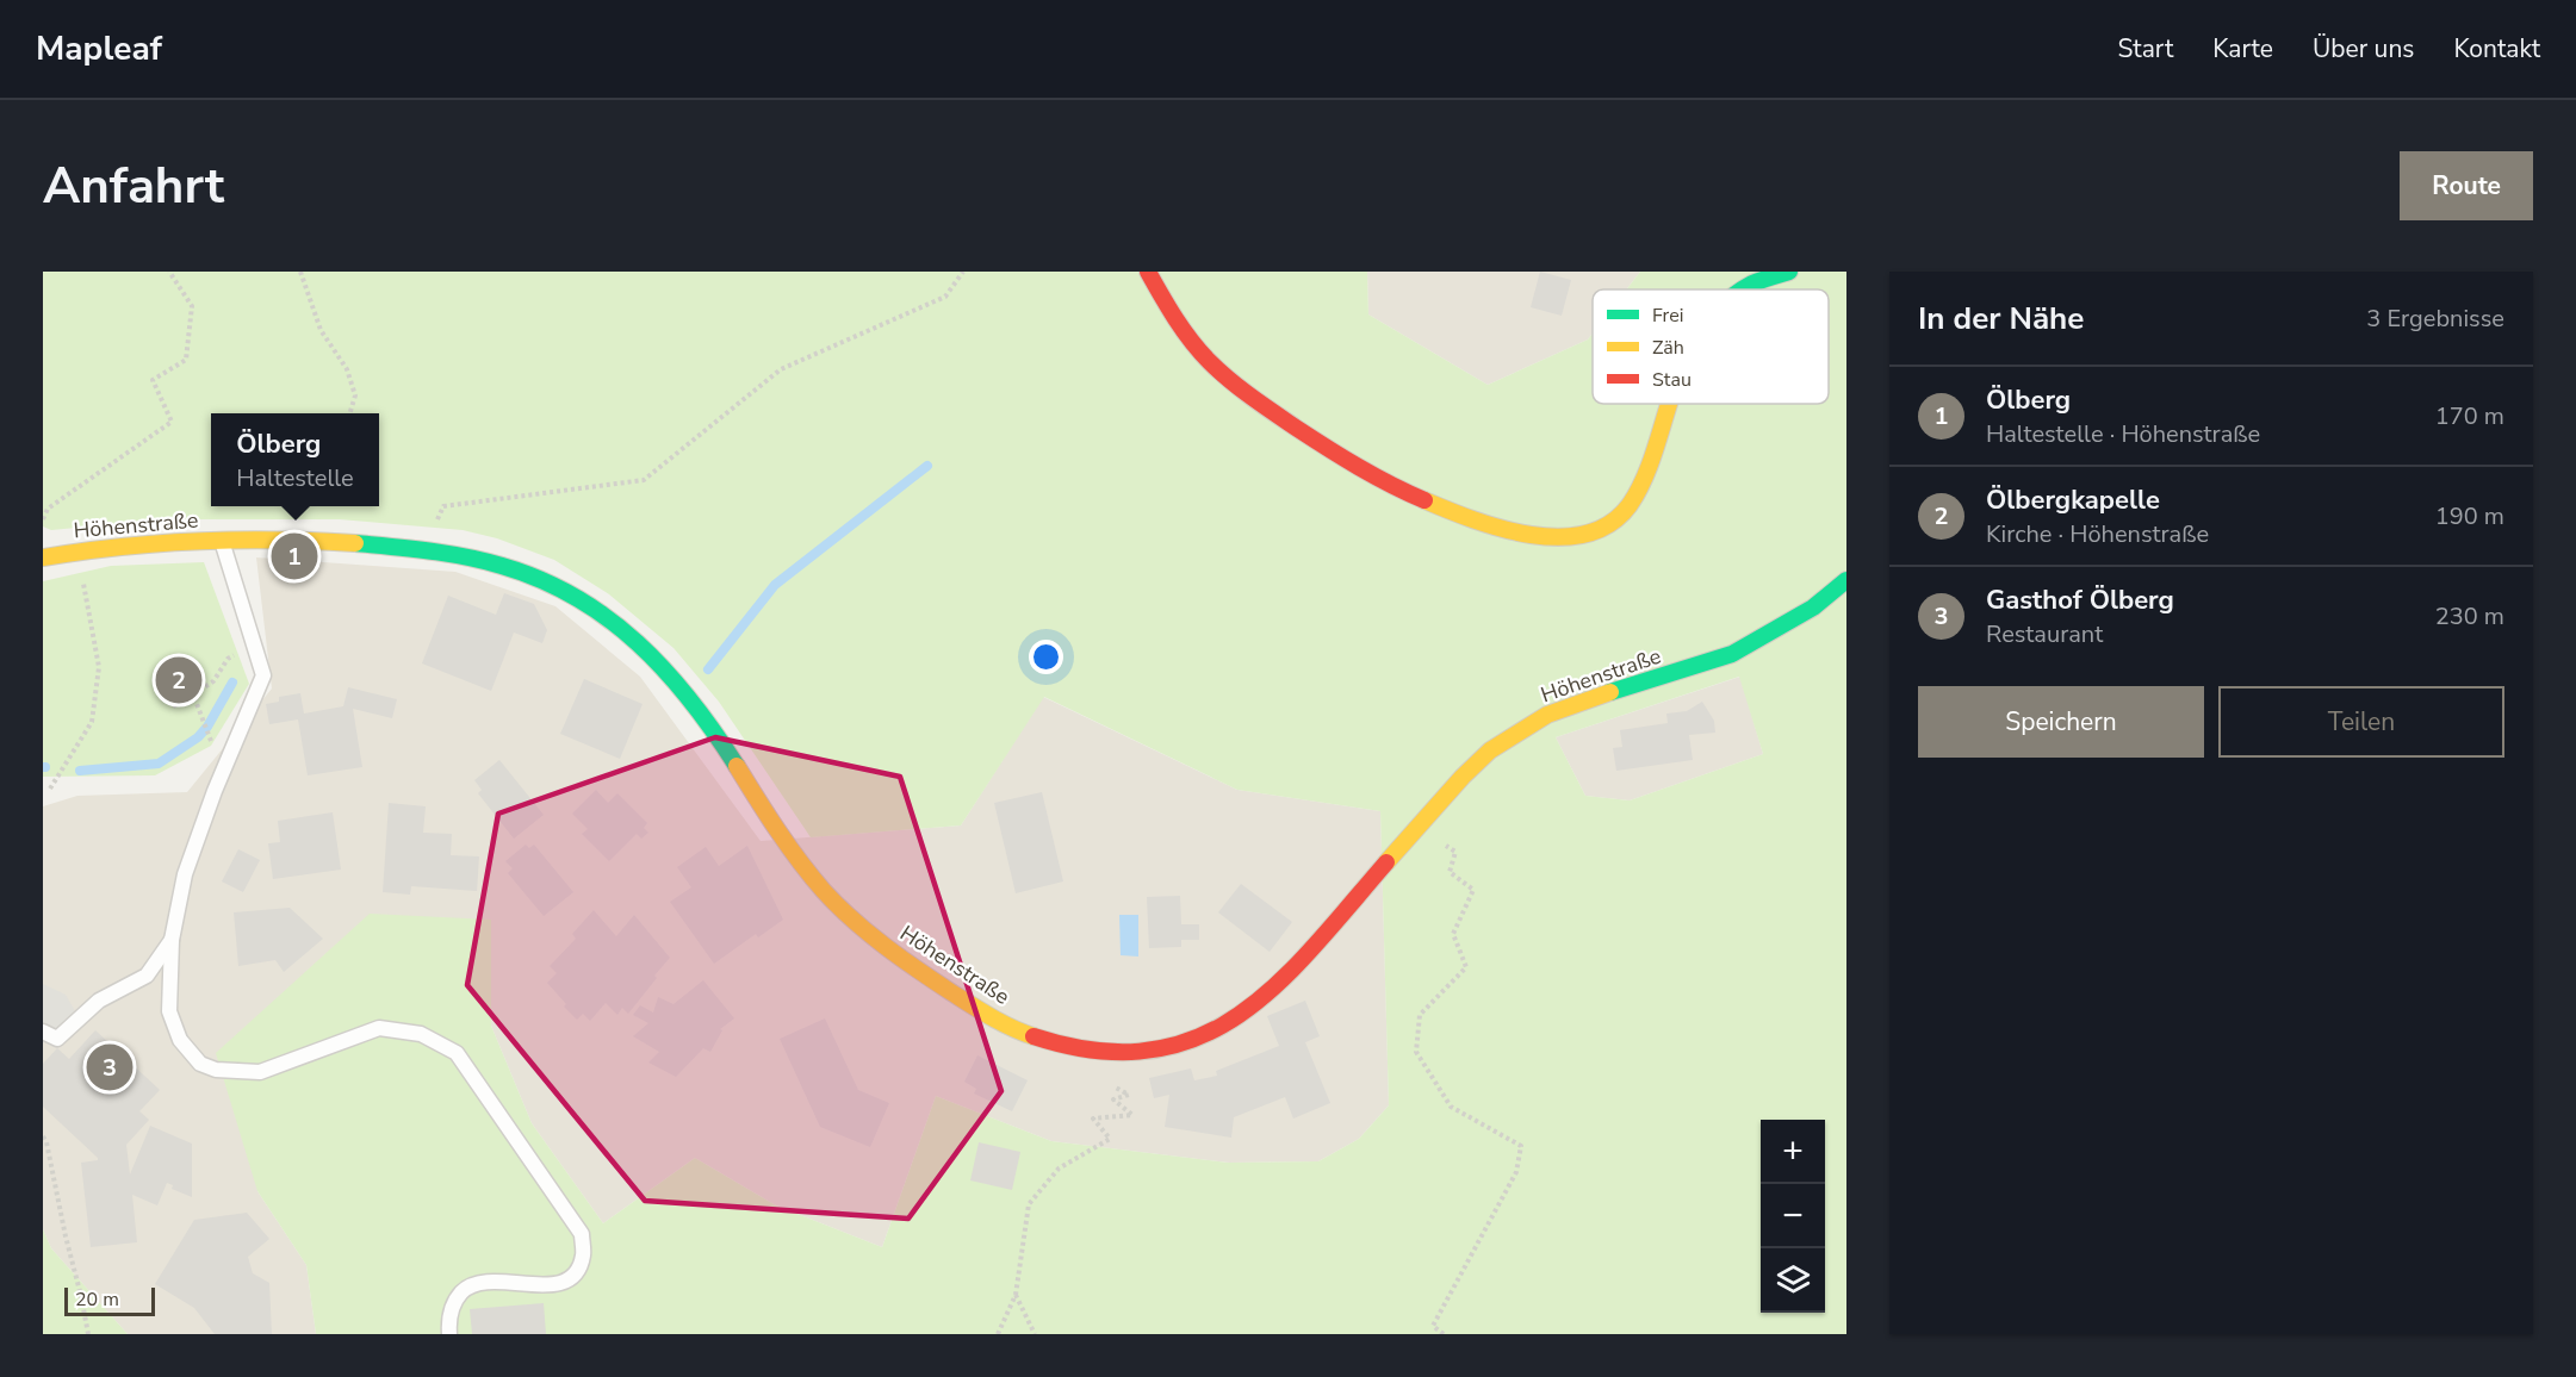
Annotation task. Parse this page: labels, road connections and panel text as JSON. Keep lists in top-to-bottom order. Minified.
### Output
{"streets":{"street":["Höhenstraße"]},"legend":["Frei","Zäh","Stau"],"scale_bar":"20 m","page":{"header":"Mapleaf","nav":["Start","Karte","Über uns","Kontakt"],"buttons":["Route",["Speichern","Teilen"]],"title":"Anfahrt","heading":["In der Nähe","3 Ergebnisse"],"list":[{"mark":"1","name":"Ölberg","note":"Haltestelle · Höhenstraße","value":"170 m"},{"mark":"2","name":"Ölbergkapelle","note":"Kirche · Höhenstraße","value":"190 m"},{"mark":"3","name":"Gasthof Ölberg","note":"Restaurant","value":"230 m"}],"popup":["Ölberg","Haltestelle"],"pins":["1","2","3"],"map_buttons":["+","−"],"scale":"20 m"}}
